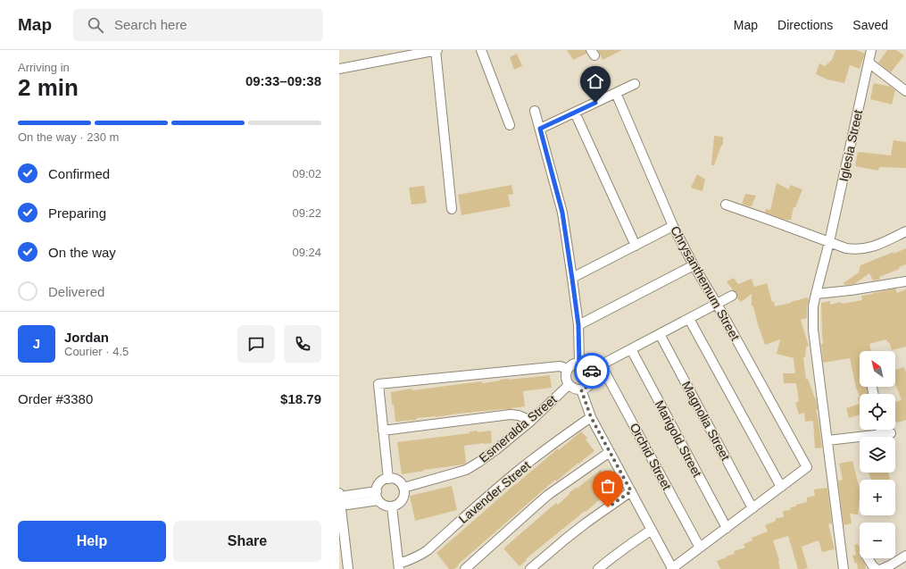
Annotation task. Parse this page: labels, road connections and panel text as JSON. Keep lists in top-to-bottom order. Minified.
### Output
{"streets":{"street":["Iglesia Street","Chrysanthemum Street","Magnolia Street","Esmeralda Street","Marigold Street","Orchid Street","Lavender Street"]},"north":"top left","page":{"header":"Map","search":"Search here","nav":["Map","Directions","Saved"],"heading":["2 min","Arriving in","09:33–09:38"],"panel":["Jordan","Courier · 4.5","Order #3380","$18.79"],"bar":"On the way · 230 m","list":[["Confirmed","09:02"],["Preparing","09:22"],["On the way","09:24"],"Delivered"],"round":"J","map_buttons":["+","−"],"buttons":["Help","Share"]}}
